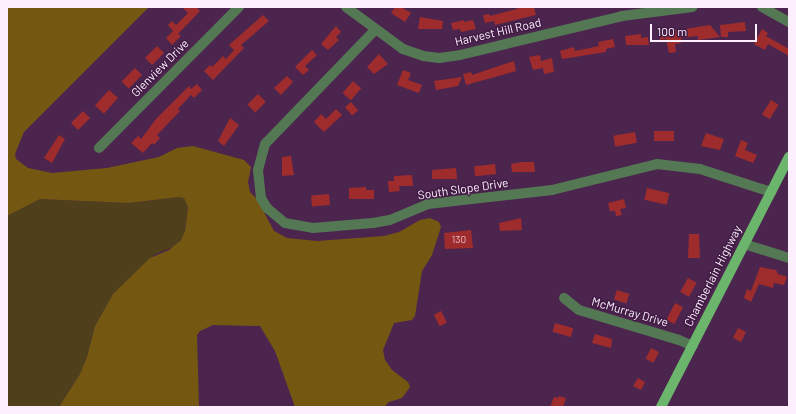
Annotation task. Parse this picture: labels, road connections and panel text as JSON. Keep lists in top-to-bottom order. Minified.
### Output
{"streets":{"main road":["Chamberlain Highway"],"street":["Harvest Hill Road","Glenview Drive","South Slope Drive","McMurray Drive"]},"crossings":[["Harvest Hill Road","South Slope Drive"],["South Slope Drive","Chamberlain Highway"],["Chamberlain Highway","McMurray Drive"]],"house_numbers":["130"],"scale_bar":"100 m"}
